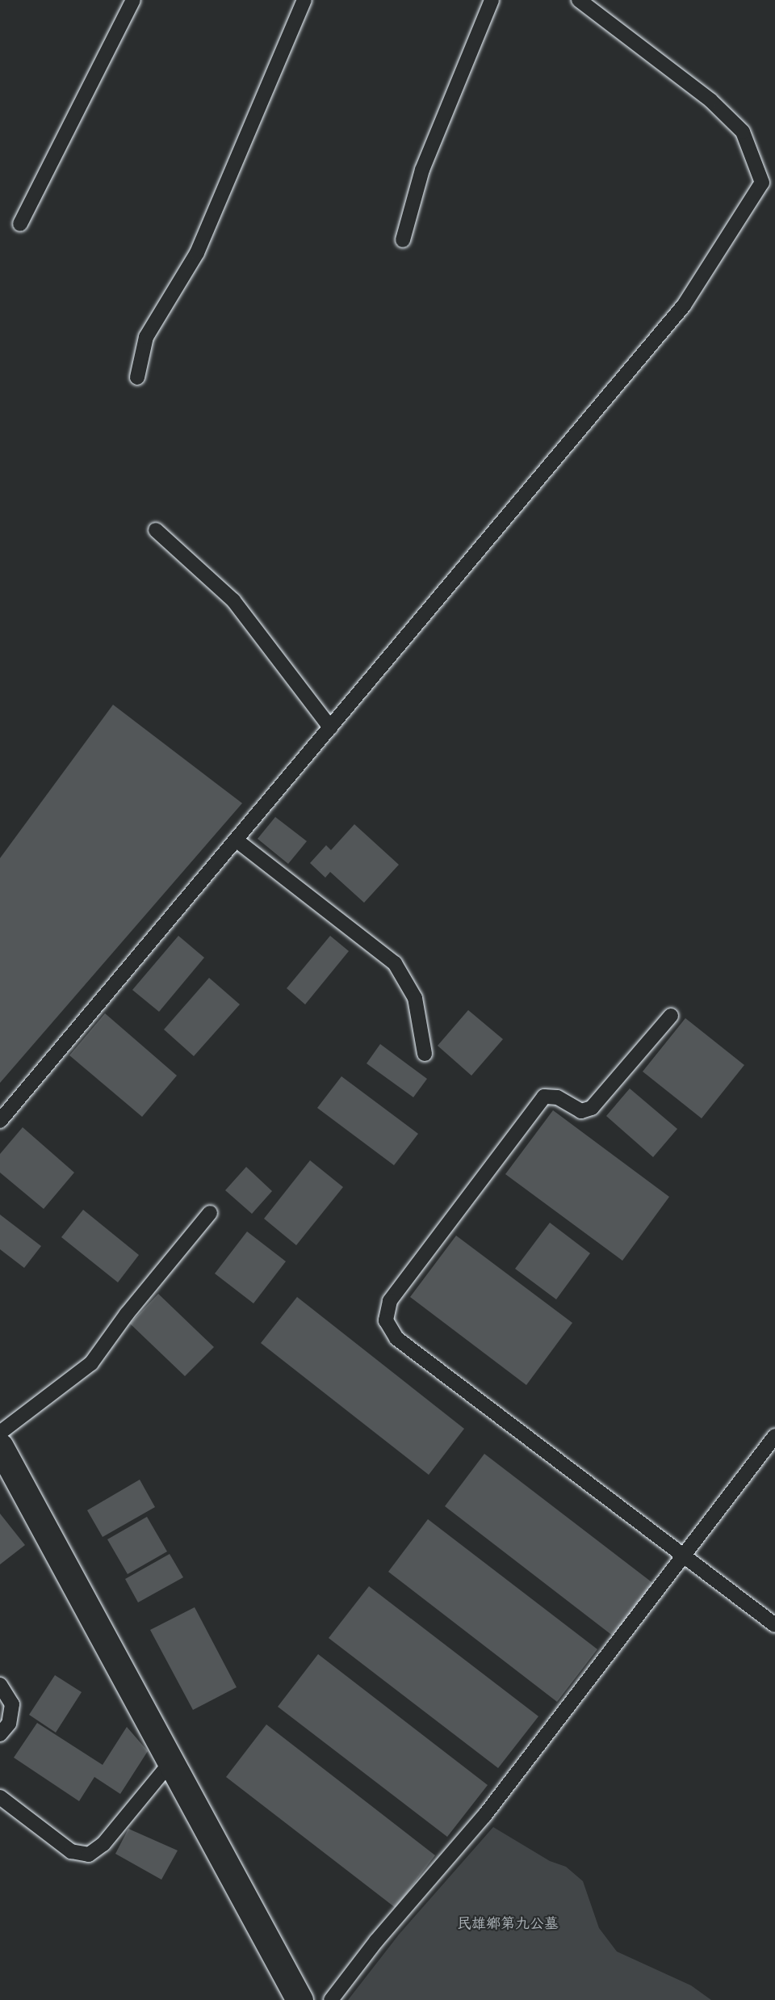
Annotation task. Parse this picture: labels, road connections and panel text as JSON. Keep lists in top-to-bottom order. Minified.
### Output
{"parks":["民雄鄉第九公墓"]}
